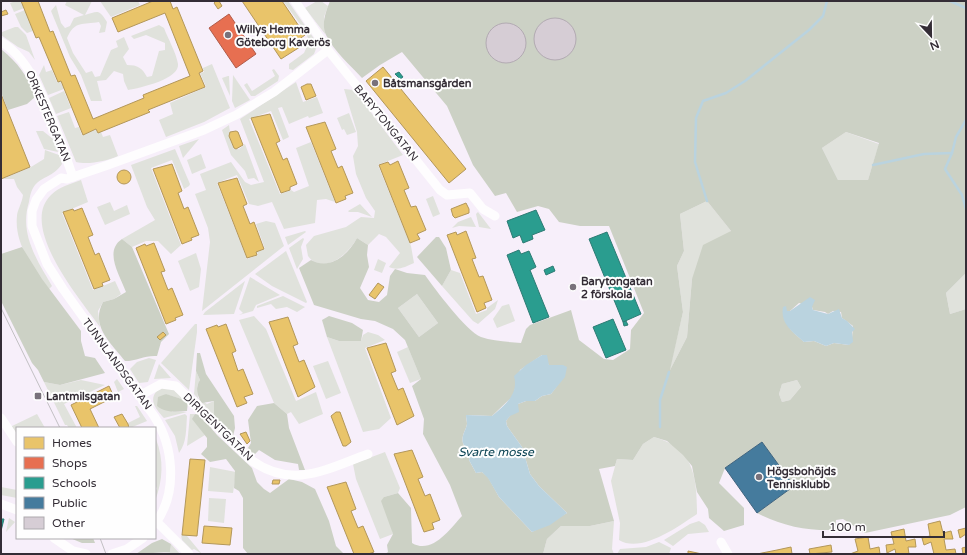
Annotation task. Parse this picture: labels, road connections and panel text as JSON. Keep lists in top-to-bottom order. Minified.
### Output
{"streets":{"street":["ORKESTERGATAN","BARYTONGATAN","TUNNLANDSGATAN","DIRIGENTGATAN"]},"crossings":[["ORKESTERGATAN","TUNNLANDSGATAN"],["BARYTONGATAN","TUNNLANDSGATAN"],["TUNNLANDSGATAN","DIRIGENTGATAN"]],"water":["Svarte mosse"],"places":{"other":["Willys Hemma Göteborg Kaverös","Båtsmansgården","Barytongatan 2 förskola","Högsbohöjds Tennisklubb"],"transit":["Lantmilsgatan"]},"legend":["Homes","Shops","Schools","Public","Other"],"scale_bar":"100 m","north":"bottom"}
